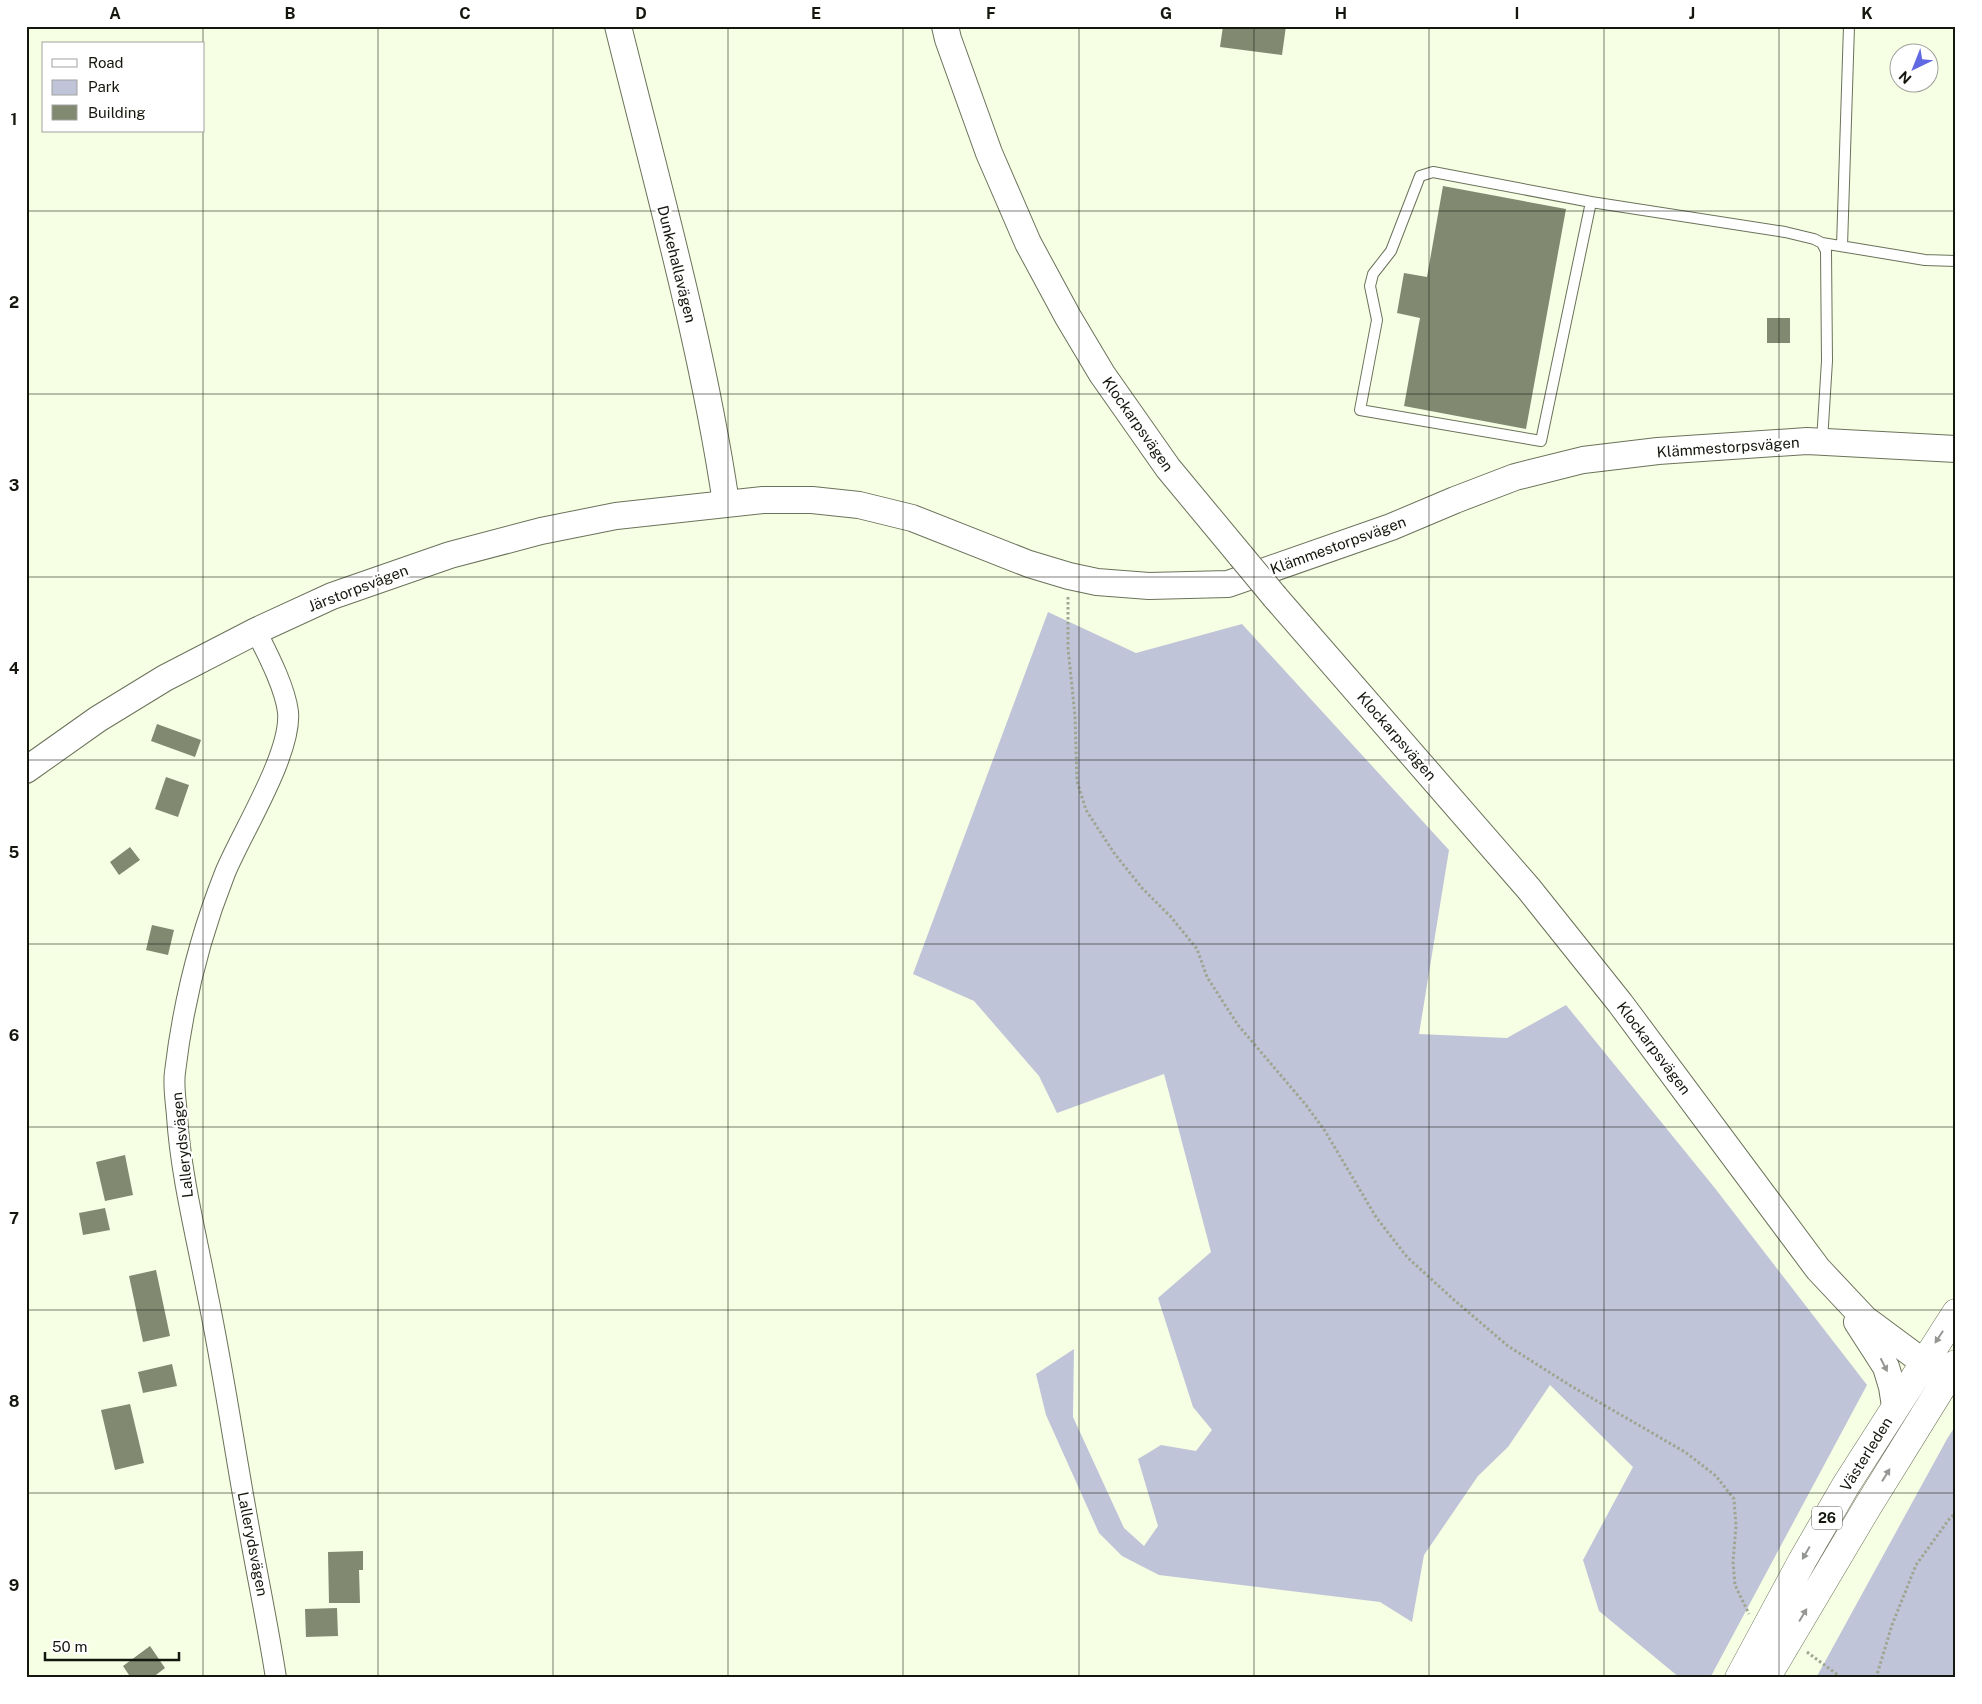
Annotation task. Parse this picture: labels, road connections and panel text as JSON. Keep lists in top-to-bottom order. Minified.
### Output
{"streets":{"highway":["Västerleden","26"],"street":["Dunkehallavägen","Klockarpsvägen","Klämmestorpsvägen","Järstorpsvägen","Lallerydsvägen"]},"crossings":[["Dunkehallavägen","Klämmestorpsvägen"],["Dunkehallavägen","Järstorpsvägen"],["Klockarpsvägen","Västerleden"],["Klämmestorpsvägen","Järstorpsvägen"],["Järstorpsvägen","Lallerydsvägen"]],"legend":["Road","Park","Building"],"scale_bar":"50 m","north":"bottom left","grid":{"columns":["A","B","C","D","E","F","G","H","I","J","K"],"rows":["1","2","3","4","5","6","7","8","9"]}}
